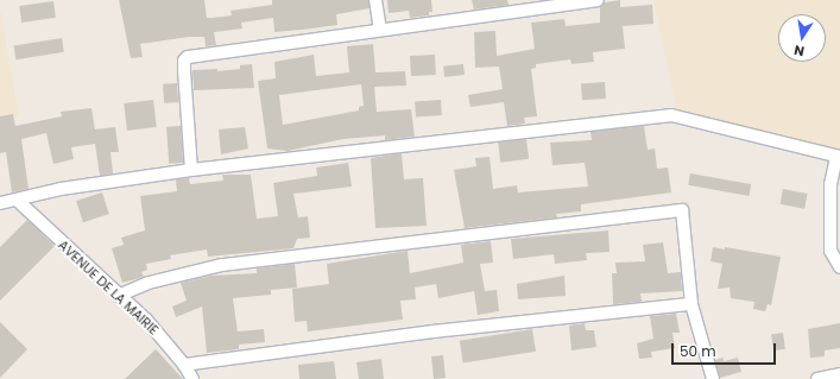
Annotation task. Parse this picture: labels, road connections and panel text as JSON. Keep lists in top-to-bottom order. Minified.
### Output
{"streets":{"street":["AVENUE DE LA MAIRIE"]},"scale_bar":"50 m","north":"bottom"}
